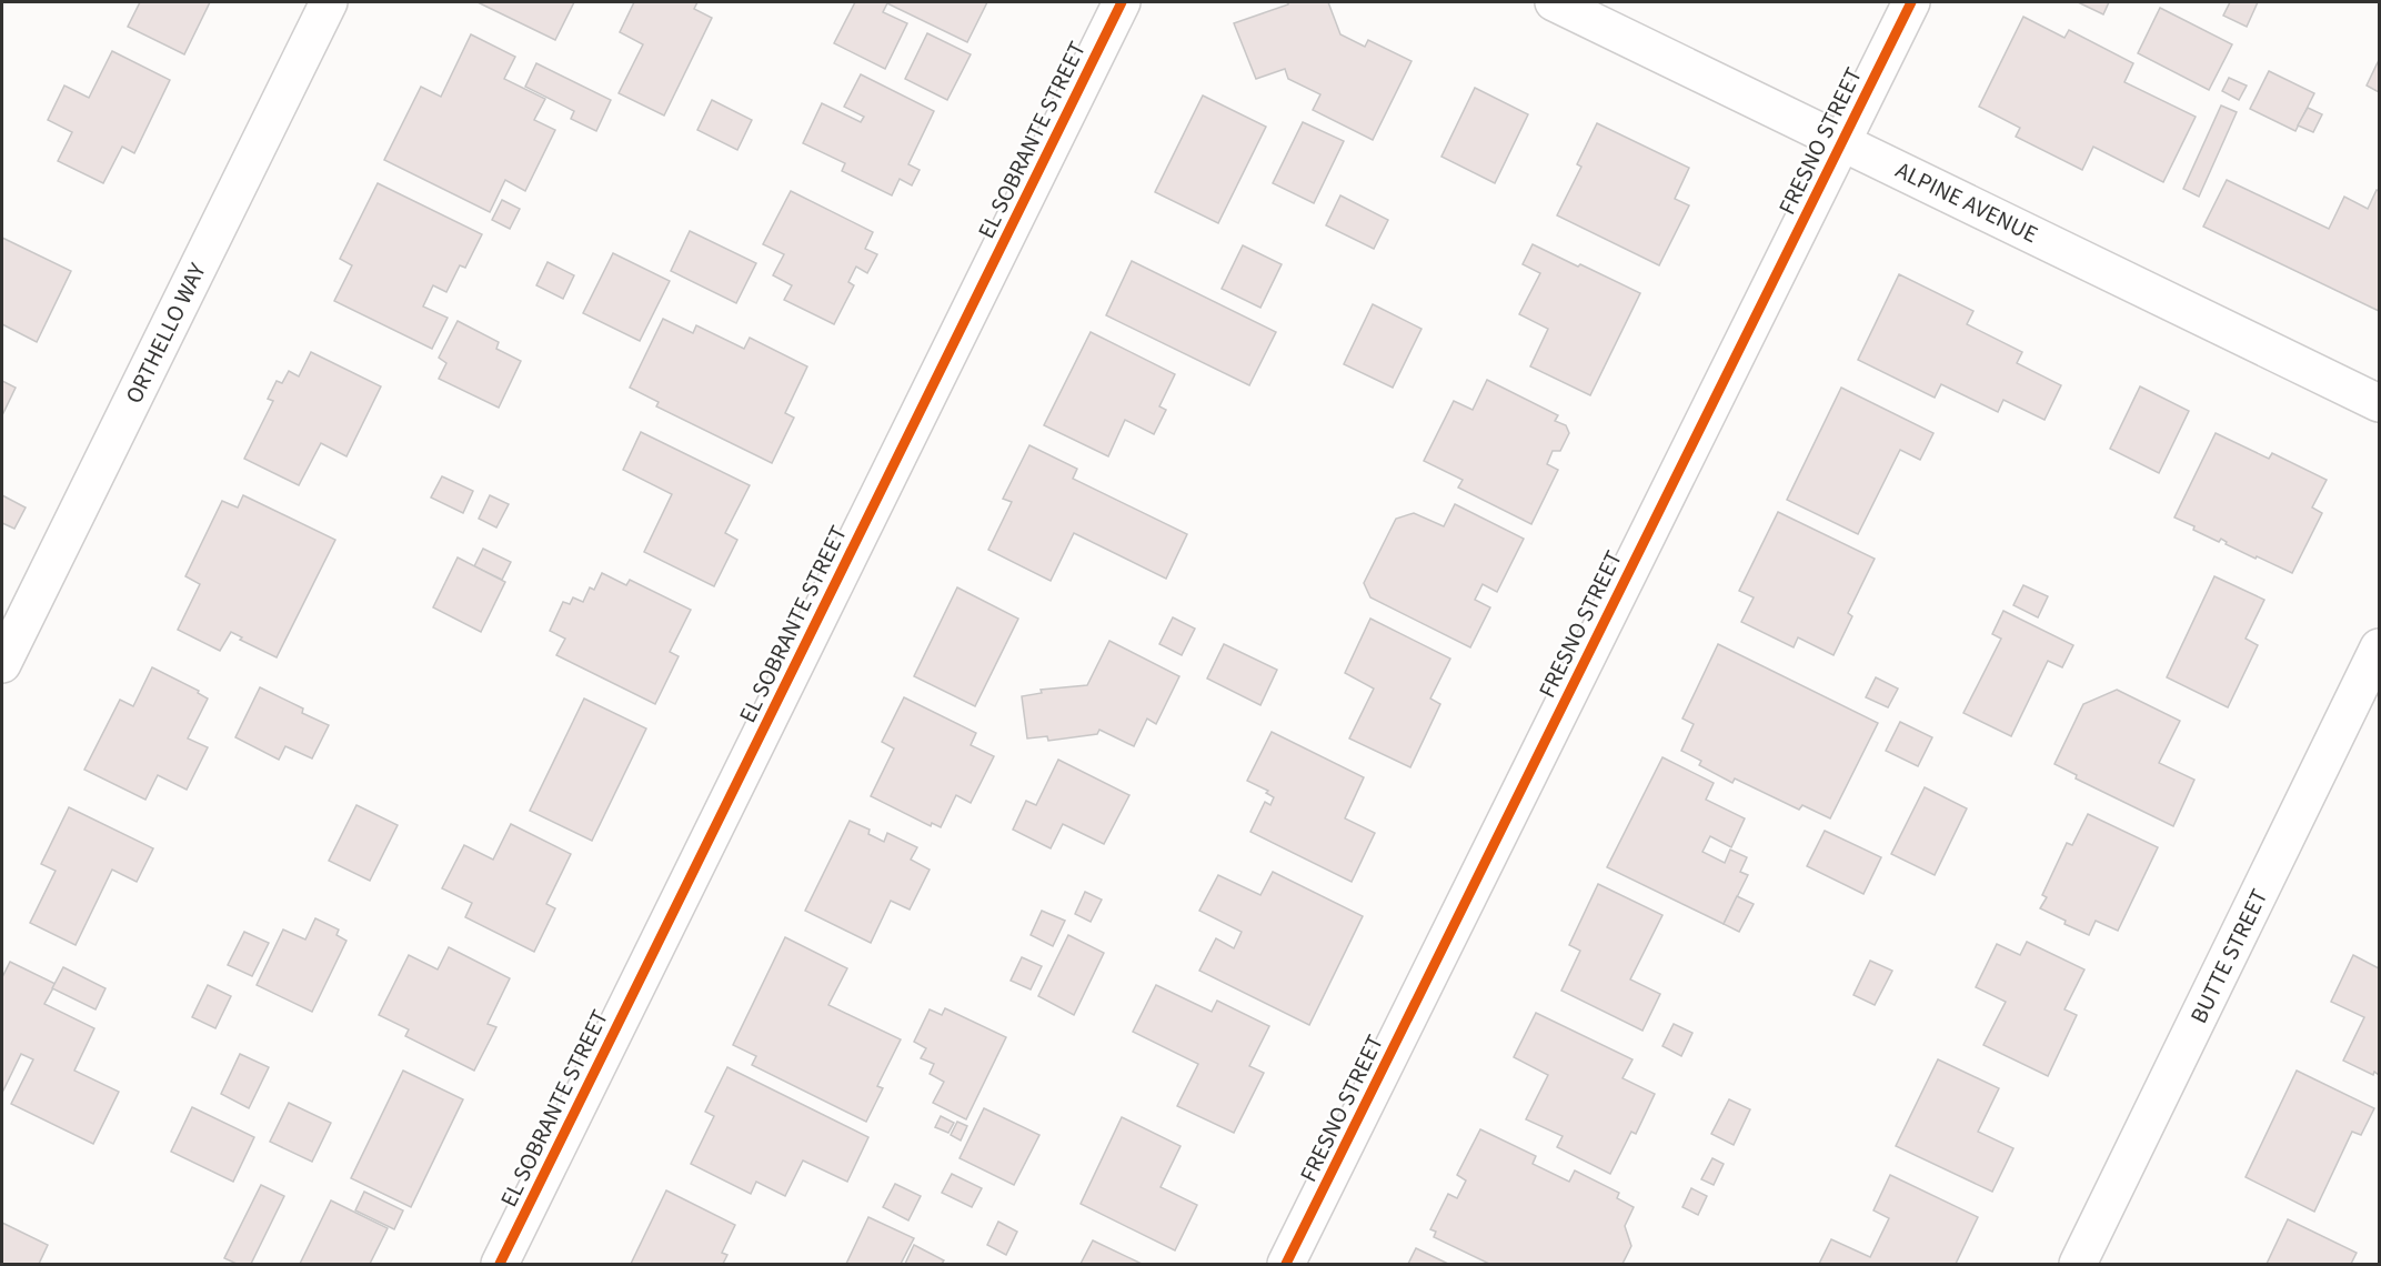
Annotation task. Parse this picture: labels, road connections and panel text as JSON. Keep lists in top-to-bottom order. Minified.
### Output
{"streets":{"street":["EL SOBRANTE STREET","FRESNO STREET","ALPINE AVENUE","ORTHELLO WAY","BUTTE STREET"]},"crossings":[["FRESNO STREET","ALPINE AVENUE"]]}
